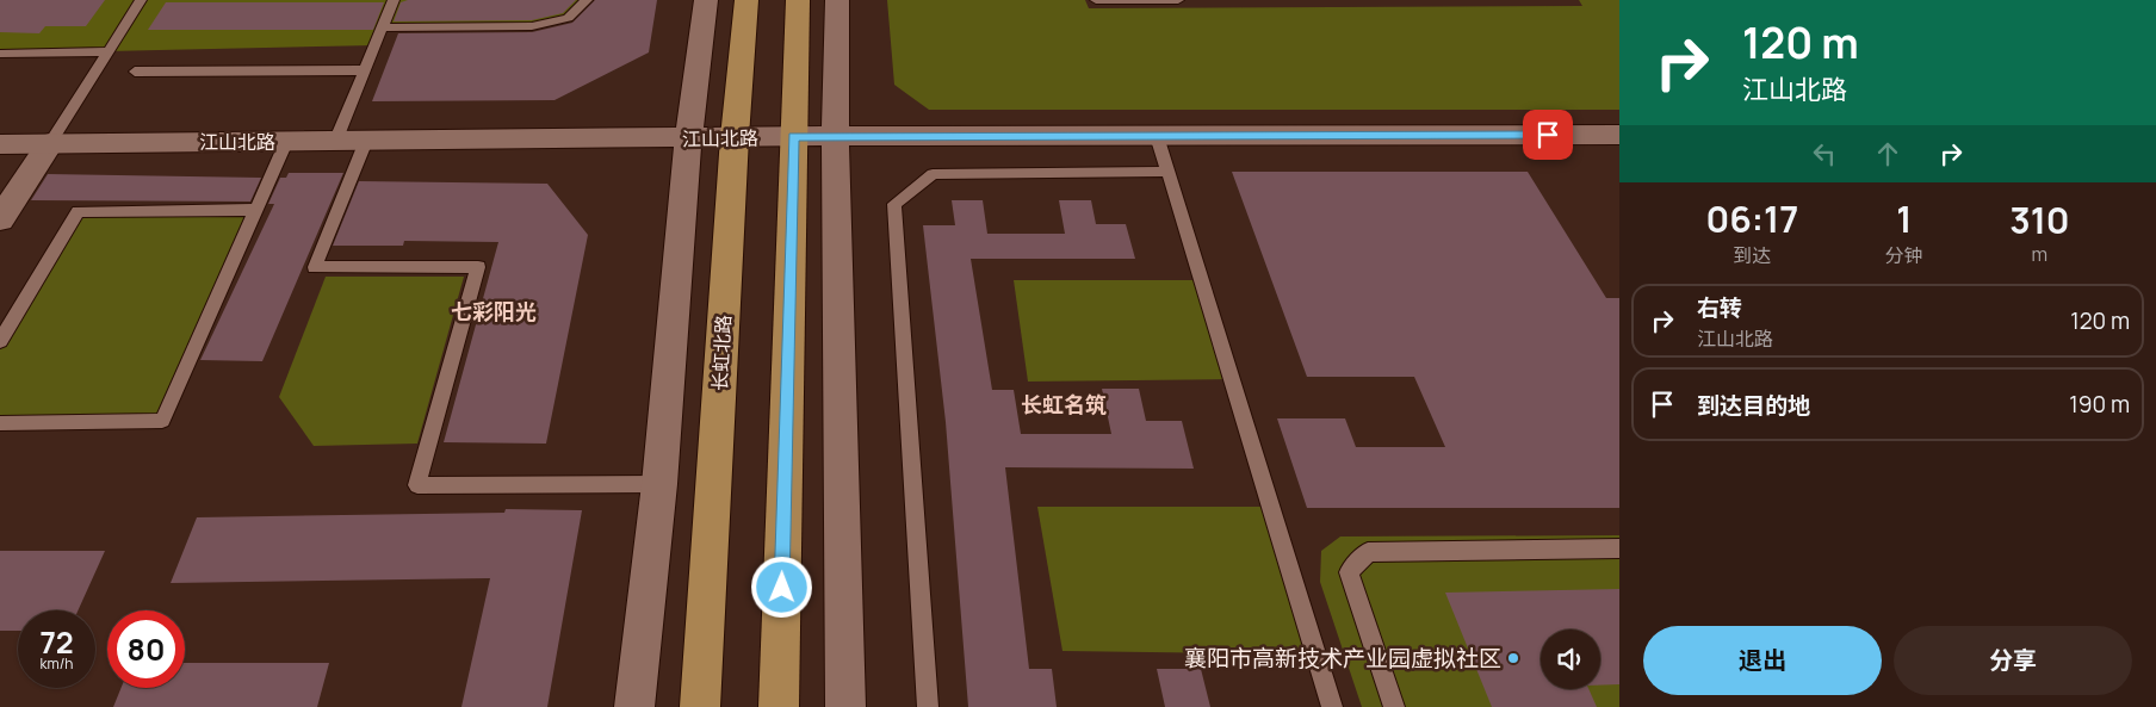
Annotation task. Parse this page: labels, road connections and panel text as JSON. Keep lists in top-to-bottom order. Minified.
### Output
{"streets":{"highway":["长虹北路"],"street":["江山北路"]},"crossings":[["江山北路","长虹北路"]],"districts":["七彩阳光","长虹名筑"],"places":["襄阳市高新技术产业园虚拟社区"],"page":{"turn":["120 m","江山北路"],"eta":["06:17","到达","1","分钟","310","m"],"list":[{"name":"右转","note":"江山北路","value":"120 m"},{"name":"到达目的地","value":"190 m"}],"speed":"72 km/h","limit":"80","buttons":["退出","分享"]}}
